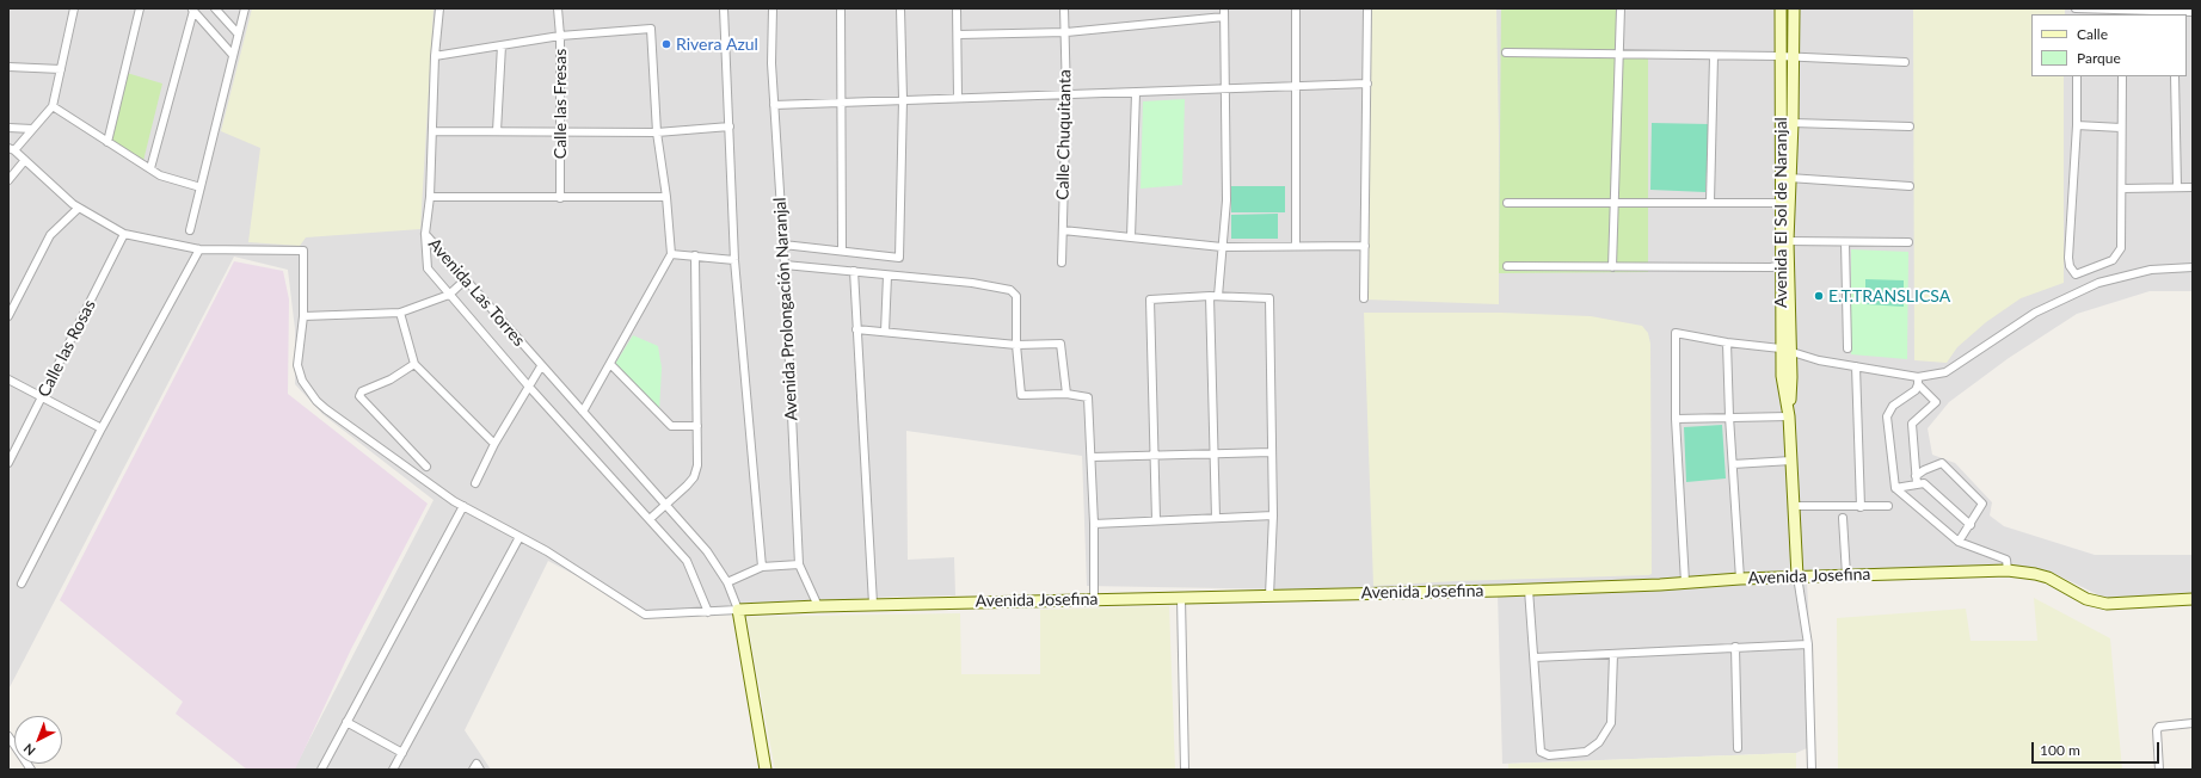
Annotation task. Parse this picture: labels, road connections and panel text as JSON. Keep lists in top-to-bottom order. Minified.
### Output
{"streets":{"street":["Calle las Fresas","Calle Chuquitanta","Avenida El Sol de Naranjal","Avenida Las Torres","Avenida Prolongación Naranjal","Calle las Rosas","Avenida Josefina"]},"crossings":[["Avenida El Sol de Naranjal","Avenida Josefina"],["Avenida Las Torres","Avenida Josefina"],["Avenida Prolongación Naranjal","Avenida Josefina"]],"places":["Rivera Azul","E.T.TRANSLICSA"],"legend":["Calle","Parque"],"scale_bar":"100 m","north":"bottom left"}
